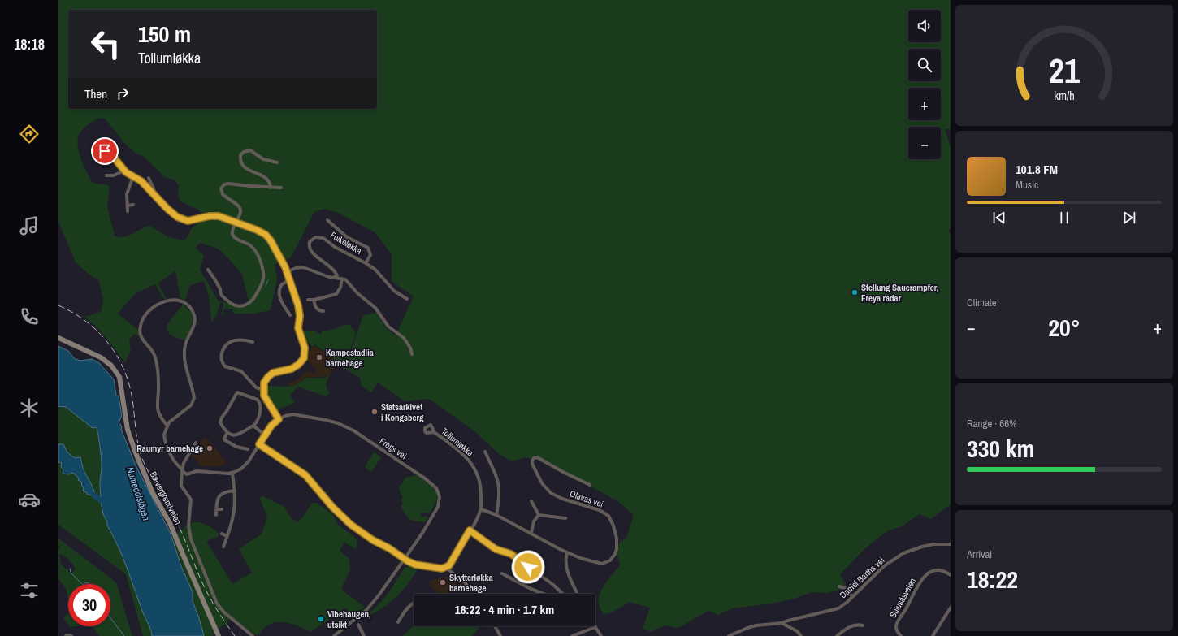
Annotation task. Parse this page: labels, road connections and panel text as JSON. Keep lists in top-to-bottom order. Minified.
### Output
{"streets":{"main road":["Bævergrendveien"],"street":["Folkeløkka","Tollumløkka","Frogs vei","Olavas vei","Daniel Barths vei","Sulusåsveien"]},"crossings":[["Tollumløkka","Olavas vei"]],"water":["Numedalslågen"],"places":["Stellung Sauerampfer, Freya radar","Kampestadlia barnehage","Statsarkivet i Kongsberg","Raumyr barnehage","Skytterløkka barnehage","Vibehaugen, utsikt"],"page":{"tabs":"18:18","map_buttons":["+","−"],"turn":["150 m","Tollumløkka"],"then":"Then","song":["101.8 FM","Music"],"tile":["Climate",["Range · 66%","330 km"],["Arrival","18:22"]],"heat":["−","20°","+"],"limit":"30","trip":"18:22 · 4 min · 1.7 km","gauge":["21","km/h"]}}
